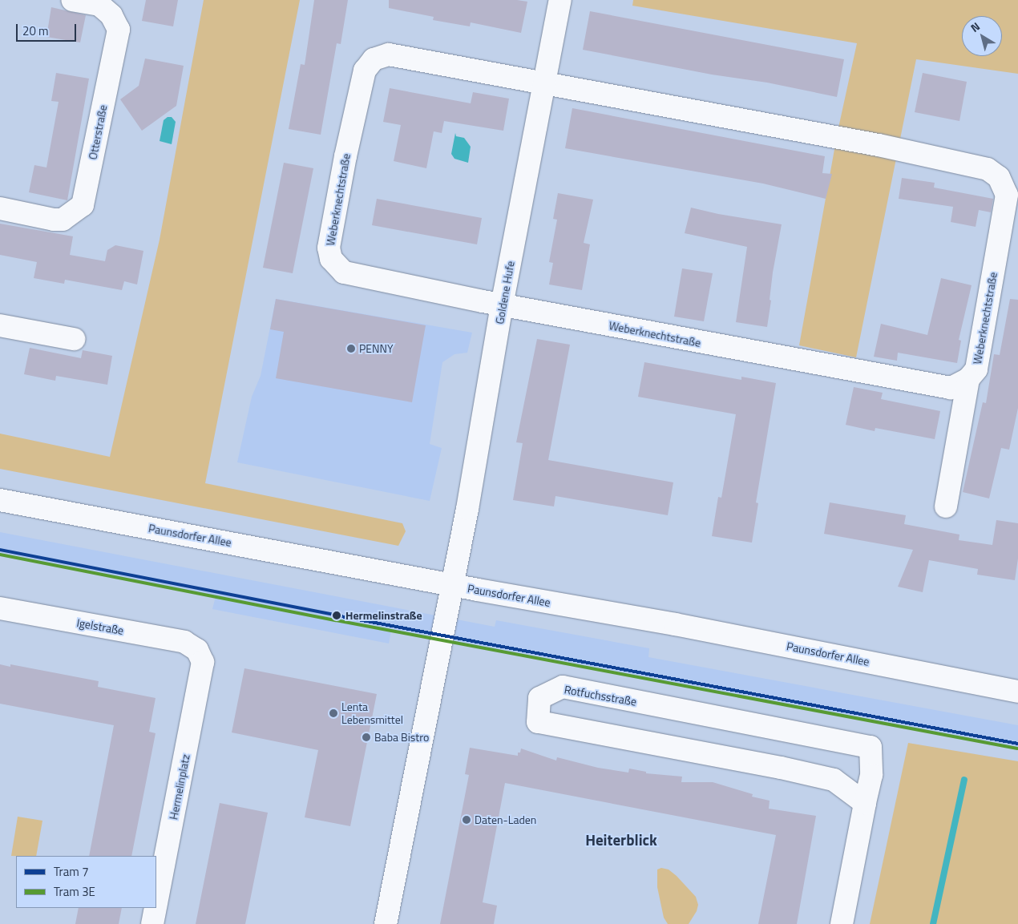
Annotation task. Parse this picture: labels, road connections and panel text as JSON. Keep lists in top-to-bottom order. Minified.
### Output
{"streets":{"street":["Otterstraße","Weberknechtstraße","Goldene Hufe","Paunsdorfer Allee","Igelstraße","Rotfuchsstraße","Hermelinplatz"]},"crossings":[["Weberknechtstraße","Goldene Hufe"],["Goldene Hufe","Paunsdorfer Allee"],["Igelstraße","Hermelinplatz"]],"districts":["Heiterblick"],"places":["PENNY","Hermelinstraße","Lenta Lebensmittel","Baba Bistro","Daten-Laden"],"lines":["tram line 7","tram line 3E"],"legend":["Tram 7","Tram 3E"],"scale_bar":"20 m","north":"top left"}
